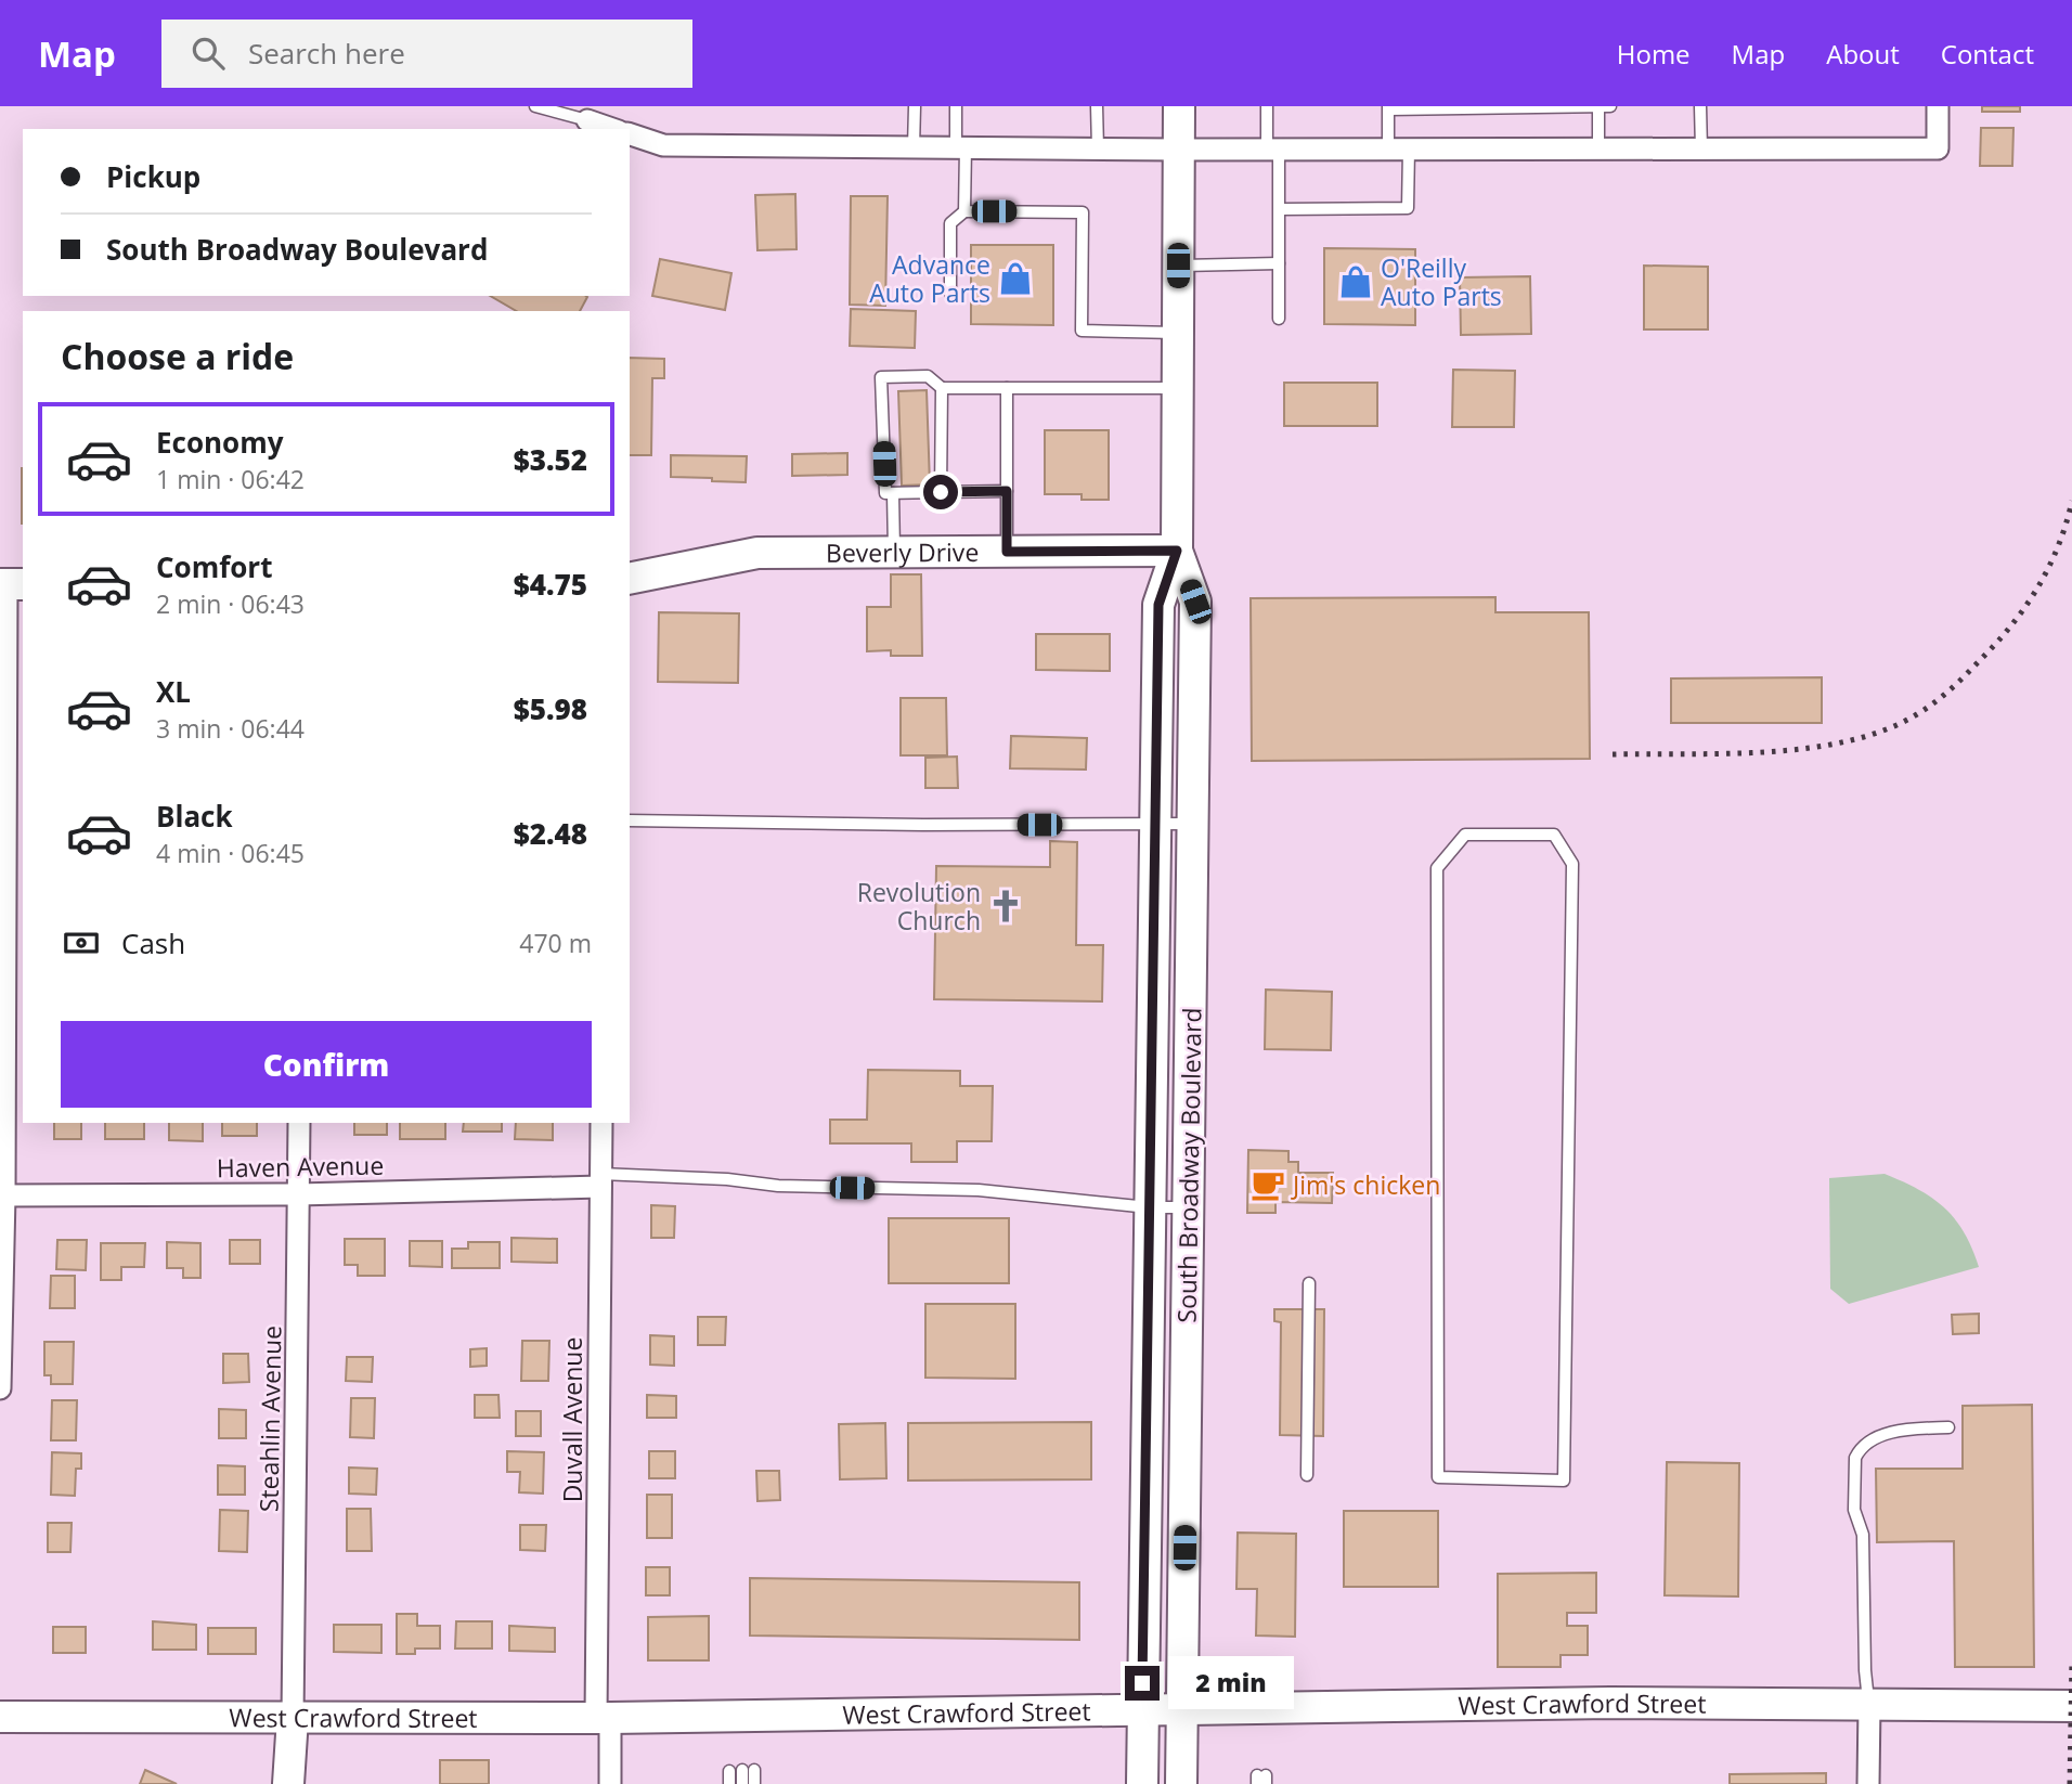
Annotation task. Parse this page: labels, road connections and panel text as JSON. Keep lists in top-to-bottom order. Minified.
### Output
{"streets":{"main road":["Beverly Drive","South Broadway Boulevard","West Crawford Street"],"street":["Haven Avenue","Steahlin Avenue","Duvall Avenue"]},"crossings":[["Beverly Drive","South Broadway Boulevard"],["South Broadway Boulevard","West Crawford Street"],["Haven Avenue","Steahlin Avenue"],["Haven Avenue","Duvall Avenue"],["Steahlin Avenue","West Crawford Street"],["Duvall Avenue","West Crawford Street"]],"places":{"shop":["Advance Auto Parts","O'Reilly Auto Parts"],"church":["Revolution Church"],"cafe":["Jim's chicken"]},"page":{"header":"Map","search":"Search here","nav":["Home","Map","About","Contact"],"banner":["Pickup","South Broadway Boulevard"],"heading":"Choose a ride","list":[{"name":"Economy","note":"1 min · 06:42","value":"$3.52"},{"name":"Comfort","note":"2 min · 06:43","value":"$4.75"},{"name":"XL","note":"3 min · 06:44","value":"$5.98"},{"name":"Black","note":"4 min · 06:45","value":"$2.48"}],"pay":["Cash","470 m"],"buttons":"Confirm","bubble":"2 min"}}
